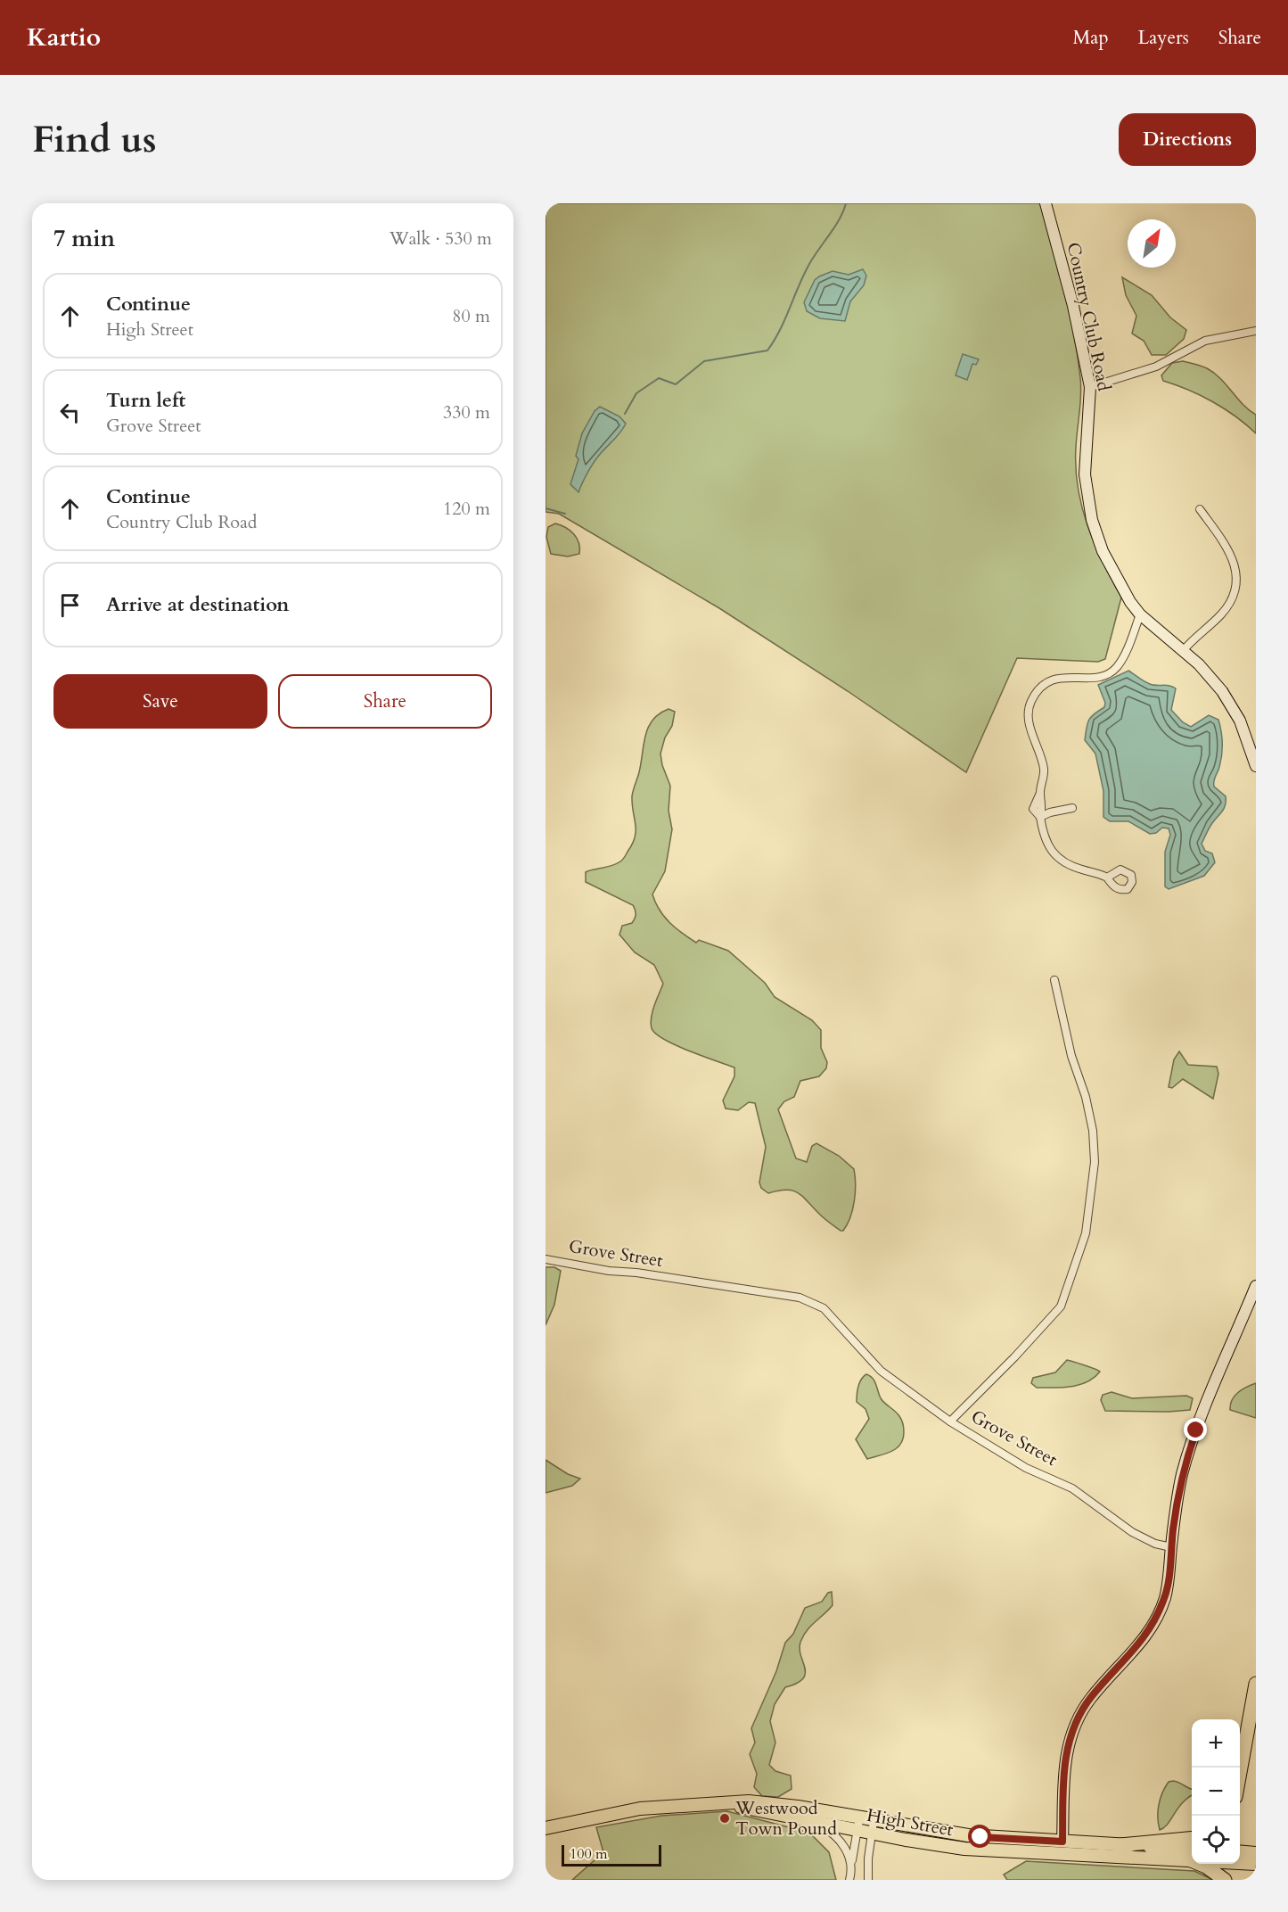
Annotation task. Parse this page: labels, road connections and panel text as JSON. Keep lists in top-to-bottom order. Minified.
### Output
{"streets":{"main road":["High Street"],"street":["Country Club Road","Grove Street"]},"places":["Westwood Town Pound"],"scale_bar":"100 m","north":"top right","page":{"header":"Kartio","nav":["Map","Layers","Share"],"buttons":["Directions",["Save","Share"]],"title":"Find us","heading":["7 min","Walk · 530 m"],"list":[["Continue","High Street","80 m"],["Turn left","Grove Street","330 m"],["Continue","Country Club Road","120 m"],"Arrive at destination"],"map_buttons":["+","−"],"scale":"100 m"}}
